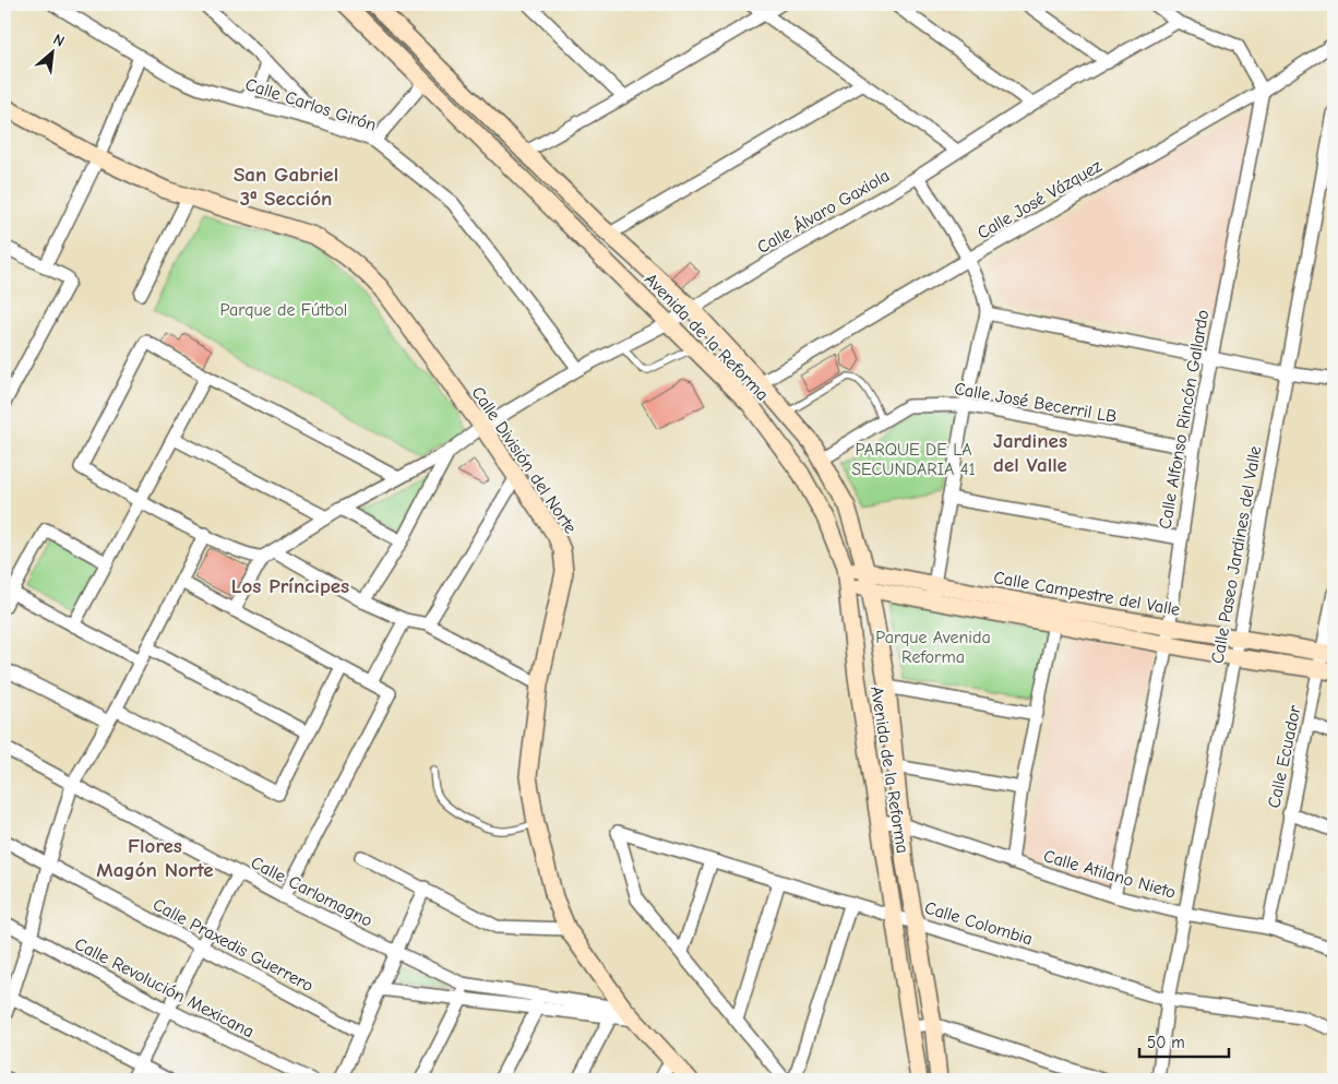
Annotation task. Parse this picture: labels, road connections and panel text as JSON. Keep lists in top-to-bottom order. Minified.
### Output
{"streets":{"main road":["Avenida de la Reforma","Calle División del Norte","Calle Campestre del Valle"],"street":["Calle Carlos Girón","Calle José Vázquez","Calle Álvaro Gaxiola","Calle José Becerril LB","Calle Alfonso Rincón Gallardo","Calle Paseo Jardines del Valle","Calle Ecuador","Calle Atilano Nieto","Calle Carlomagno","Calle Colombia","Calle Praxedis Guerrero","Calle Revolución Mexicana"]},"crossings":[["Calle Carlos Girón","Calle Álvaro Gaxiola"],["Calle José Vázquez","Avenida de la Reforma"],["Calle José Vázquez","Calle Alfonso Rincón Gallardo"],["Calle Álvaro Gaxiola","Avenida de la Reforma"],["Calle Álvaro Gaxiola","Calle División del Norte"],["Avenida de la Reforma","Calle José Becerril LB"],["Avenida de la Reforma","Calle Campestre del Valle"],["Avenida de la Reforma","Calle Atilano Nieto"],["Avenida de la Reforma","Calle Colombia"],["Calle José Becerril LB","Calle Alfonso Rincón Gallardo"],["Calle Alfonso Rincón Gallardo","Calle Campestre del Valle"],["Calle Alfonso Rincón Gallardo","Calle Atilano Nieto"],["Calle División del Norte","Calle Carlomagno"],["Calle Paseo Jardines del Valle","Calle Campestre del Valle"],["Calle Paseo Jardines del Valle","Calle Atilano Nieto"],["Calle Paseo Jardines del Valle","Calle Colombia"],["Calle Campestre del Valle","Calle Ecuador"],["Calle Ecuador","Calle Atilano Nieto"]],"districts":["San Gabriel 3ª Sección","Jardines del Valle","Los Príncipes","Flores Magón Norte"],"parks":["Parque de Fútbol","PARQUE DE LA SECUNDARIA 41","Parque Avenida Reforma"],"scale_bar":"50 m","north":"top right"}
